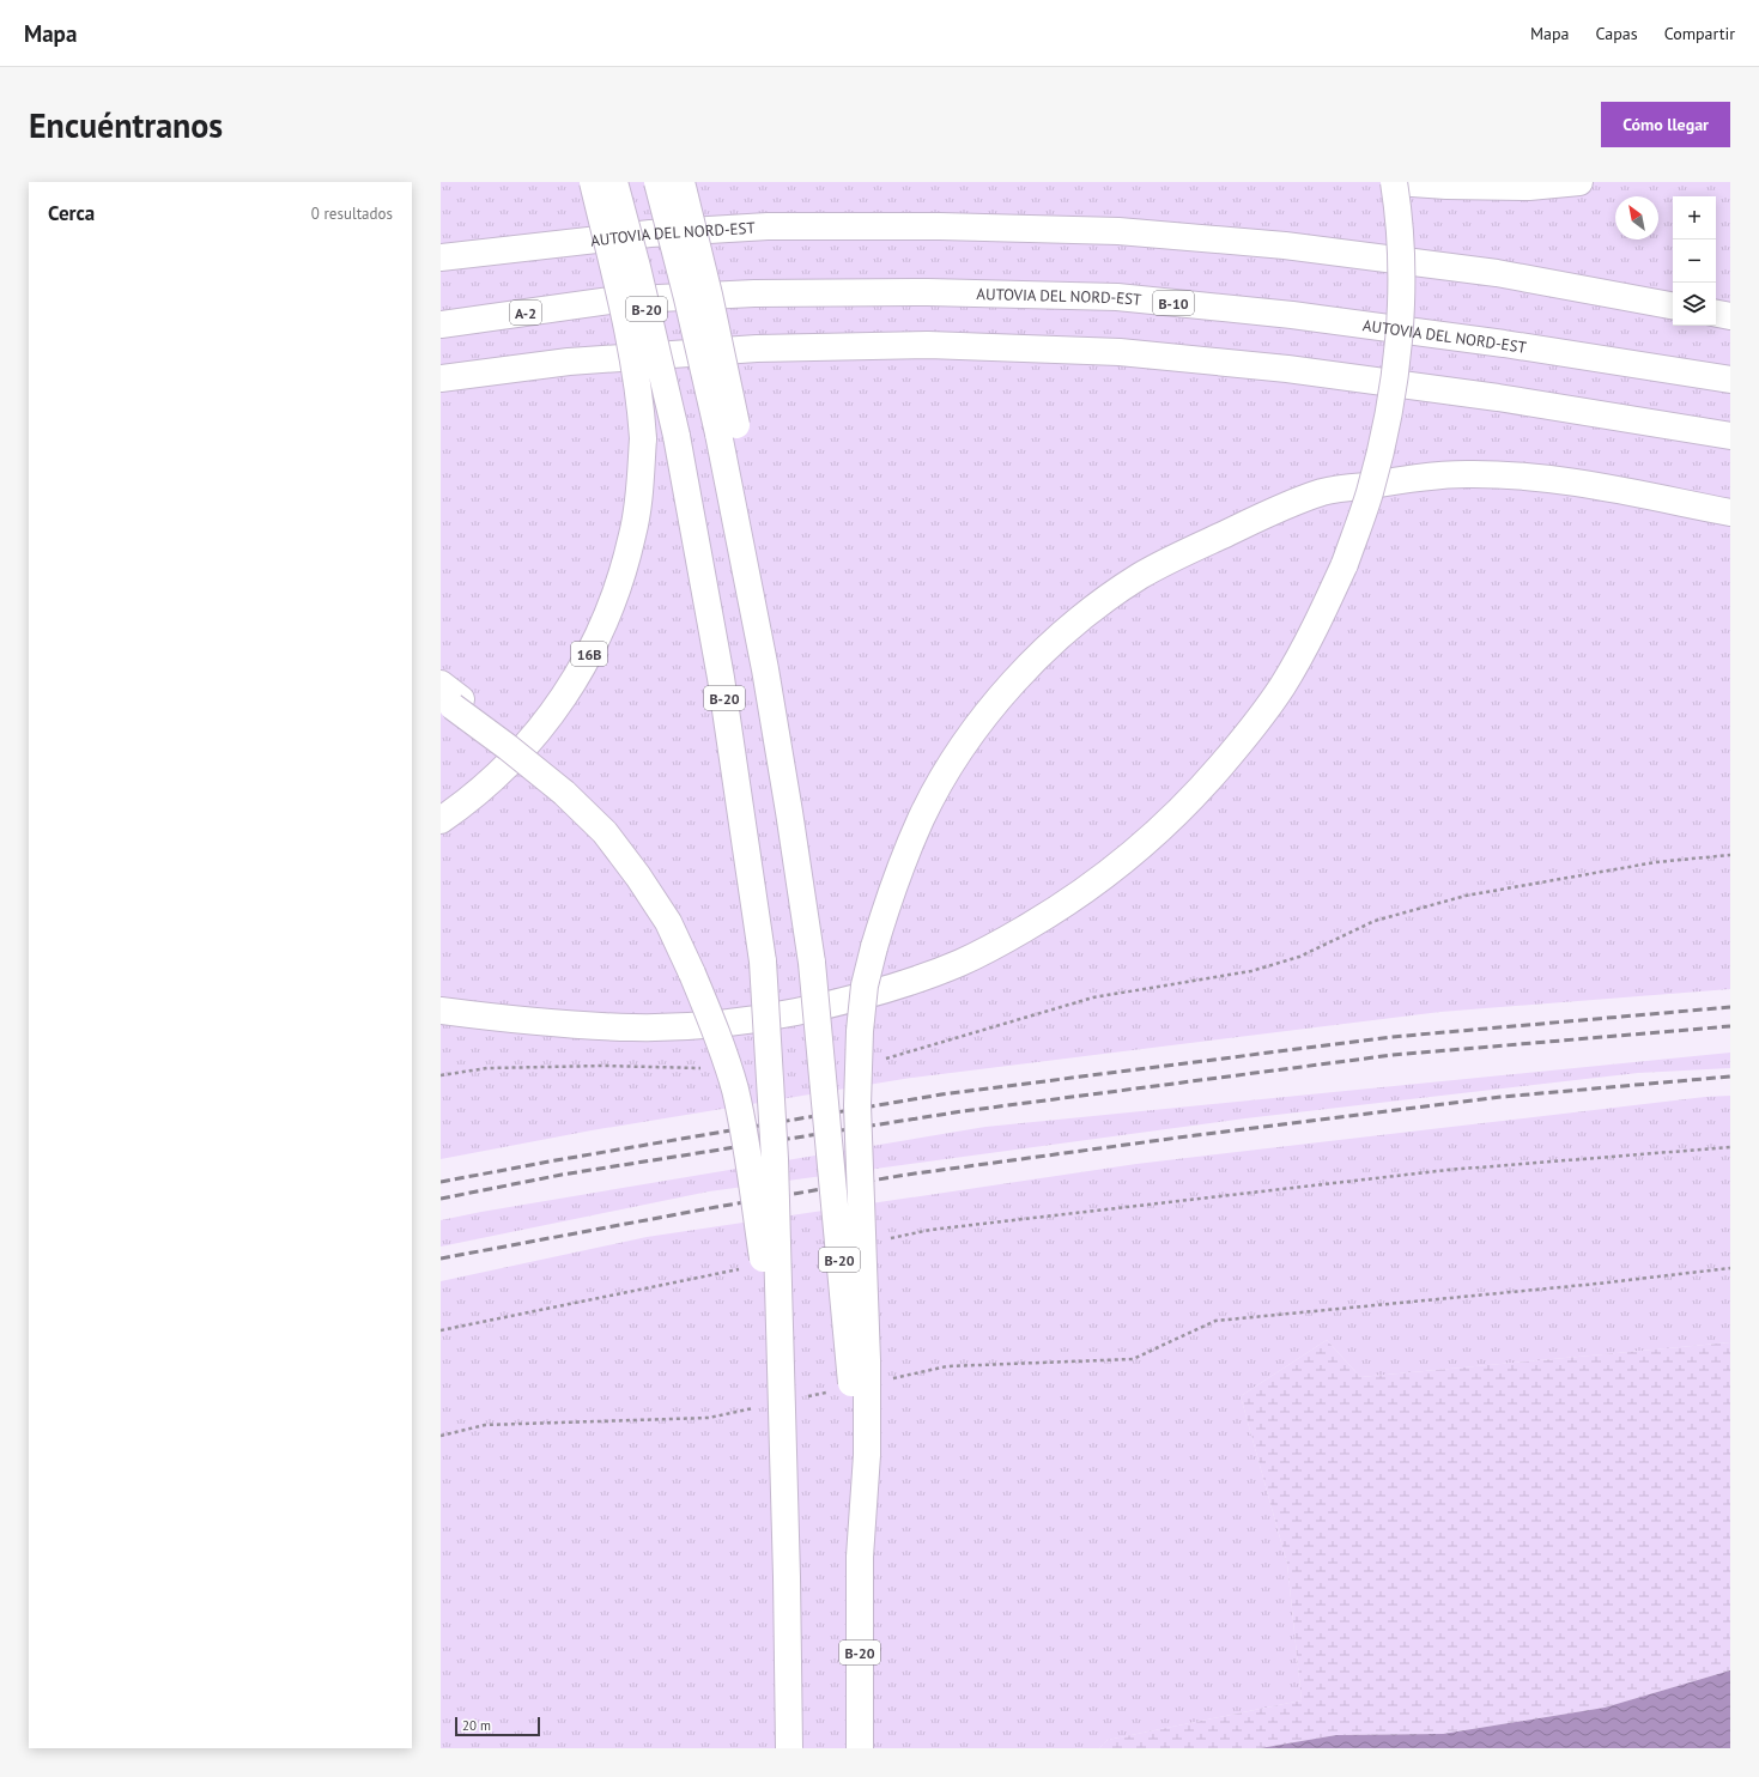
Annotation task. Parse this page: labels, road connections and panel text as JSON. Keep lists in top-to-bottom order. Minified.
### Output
{"streets":{"highway":["AUTOVIA DEL NORD-EST","B-10","B-20","A-2","16B"]},"scale_bar":"20 m","north":"top left","page":{"header":"Mapa","nav":["Mapa","Capas","Compartir"],"buttons":"Cómo llegar","title":"Encuéntranos","heading":["Cerca","0 resultados"],"map_buttons":["+","−"],"scale":"20 m"}}
